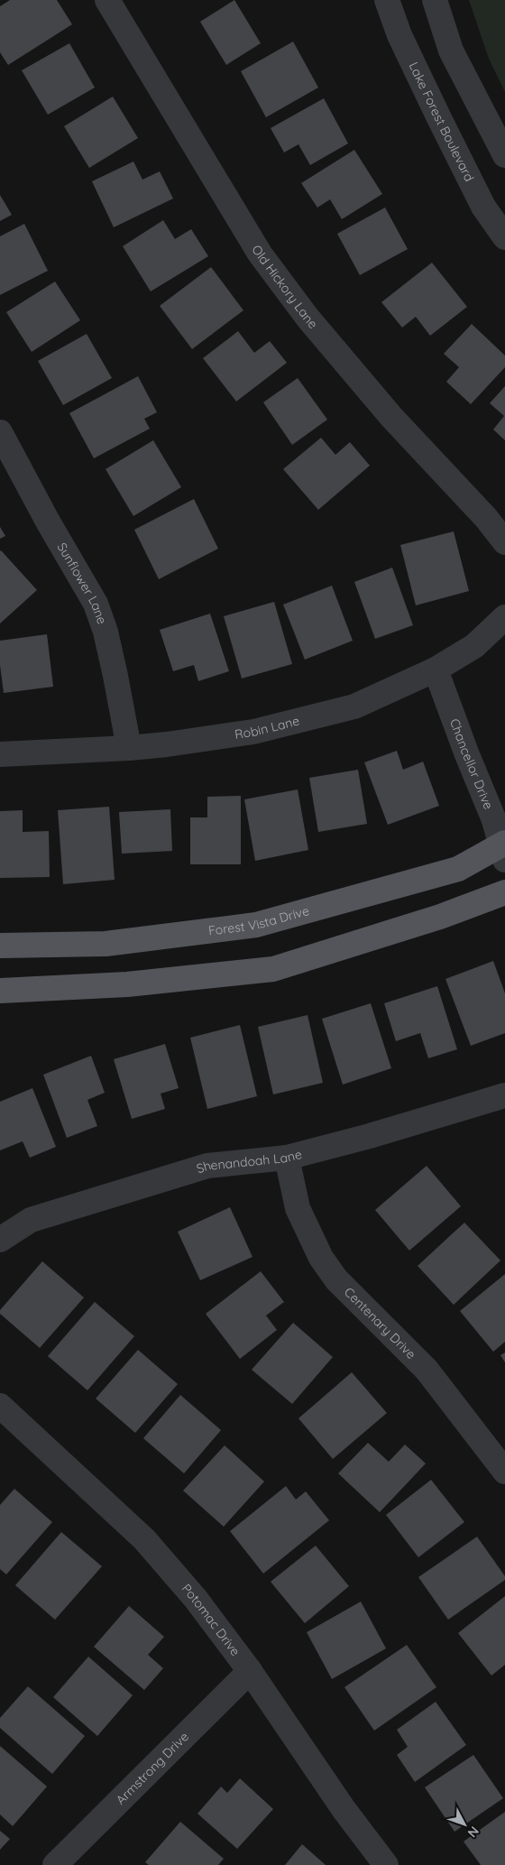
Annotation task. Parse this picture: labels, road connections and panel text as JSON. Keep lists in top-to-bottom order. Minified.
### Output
{"streets":{"main road":["Forest Vista Drive"],"street":["Lake Forest Boulevard","Old Hickory Lane","Sunflower Lane","Robin Lane","Chancellor Drive","Shenandoah Lane","Centenary Drive","Potomac Drive","Armstrong Drive"]},"crossings":[["Sunflower Lane","Robin Lane"],["Robin Lane","Chancellor Drive"],["Chancellor Drive","Forest Vista Drive"],["Shenandoah Lane","Centenary Drive"],["Potomac Drive","Armstrong Drive"]],"north":"bottom right"}
